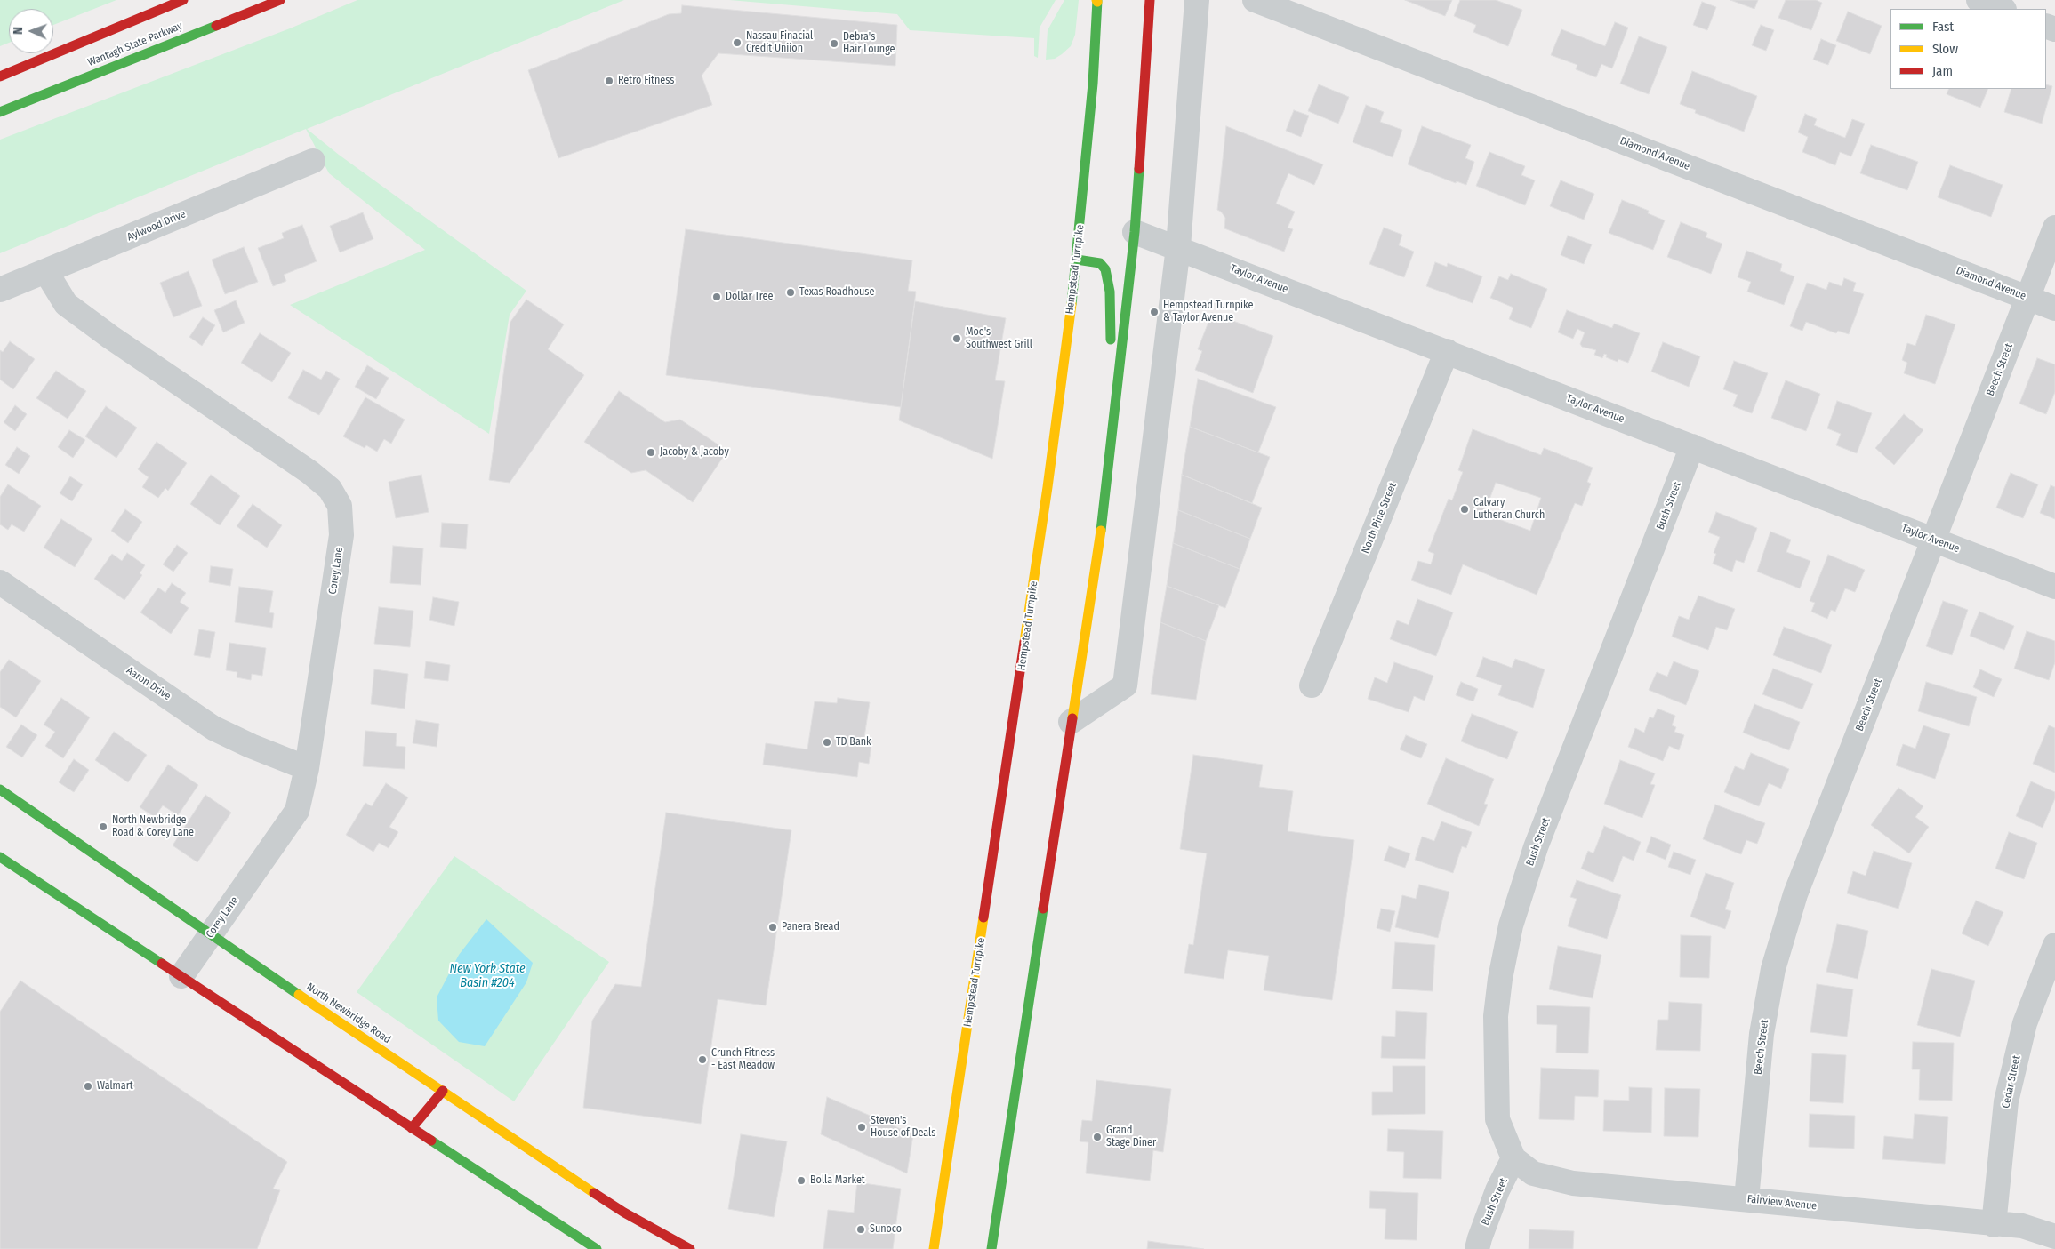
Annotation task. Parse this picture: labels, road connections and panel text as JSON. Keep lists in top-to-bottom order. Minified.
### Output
{"streets":{"main road":["Wantagh State Parkway","Hempstead Turnpike","North Newbridge Road"],"street":["Diamond Avenue","Aylwood Drive","Taylor Avenue","Beech Street","Bush Street","North Pine Street","Corey Lane","Aaron Drive","Cedar Street","Fairview Avenue"]},"crossings":[["Diamond Avenue","Beech Street"],["Aylwood Drive","Corey Lane"],["Taylor Avenue","Beech Street"],["Taylor Avenue","Bush Street"],["Taylor Avenue","North Pine Street"],["Beech Street","Fairview Avenue"],["Bush Street","Fairview Avenue"],["Corey Lane","Aaron Drive"],["Corey Lane","North Newbridge Road"],["Cedar Street","Fairview Avenue"]],"water":["New York State Basin #204"],"places":["Nassau Finacial Credit Uniion","Debra's Hair Lounge","Retro Fitness","Texas Roadhouse","Dollar Tree","Hempstead Turnpike & Taylor Avenue","Moe's Southwest Grill","Jacoby & Jacoby","Calvary Lutheran Church","TD Bank","North Newbridge Road & Corey Lane","Panera Bread","Crunch Fitness - East Meadow","Walmart","Steven's House of Deals","Grand Stage Diner","Bolla Market","Sunoco"],"legend":["Fast","Slow","Jam"],"north":"left"}
